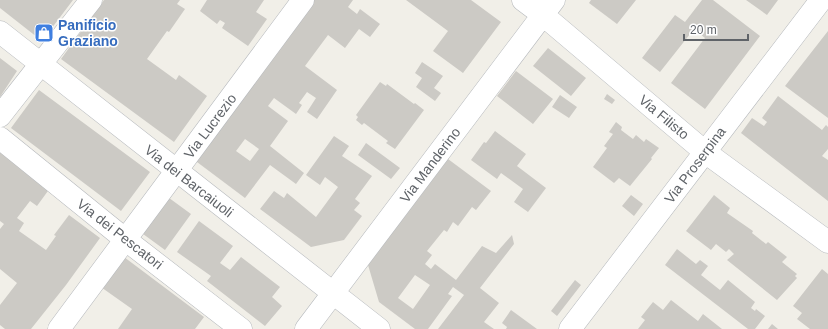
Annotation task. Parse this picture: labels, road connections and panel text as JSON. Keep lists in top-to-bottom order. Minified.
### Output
{"streets":{"street":["Via Filisto","Via Lucrezio","Via Manderino","Via Proserpina","Via dei Barcaiuoli","Via dei Pescatori"]},"crossings":[["Via Filisto","Via Manderino"],["Via Filisto","Via Proserpina"],["Via Lucrezio","Via dei Barcaiuoli"],["Via Lucrezio","Via dei Pescatori"],["Via Manderino","Via dei Barcaiuoli"]],"places":{"shop":["Panificio Graziano"]},"scale_bar":"20 m"}
